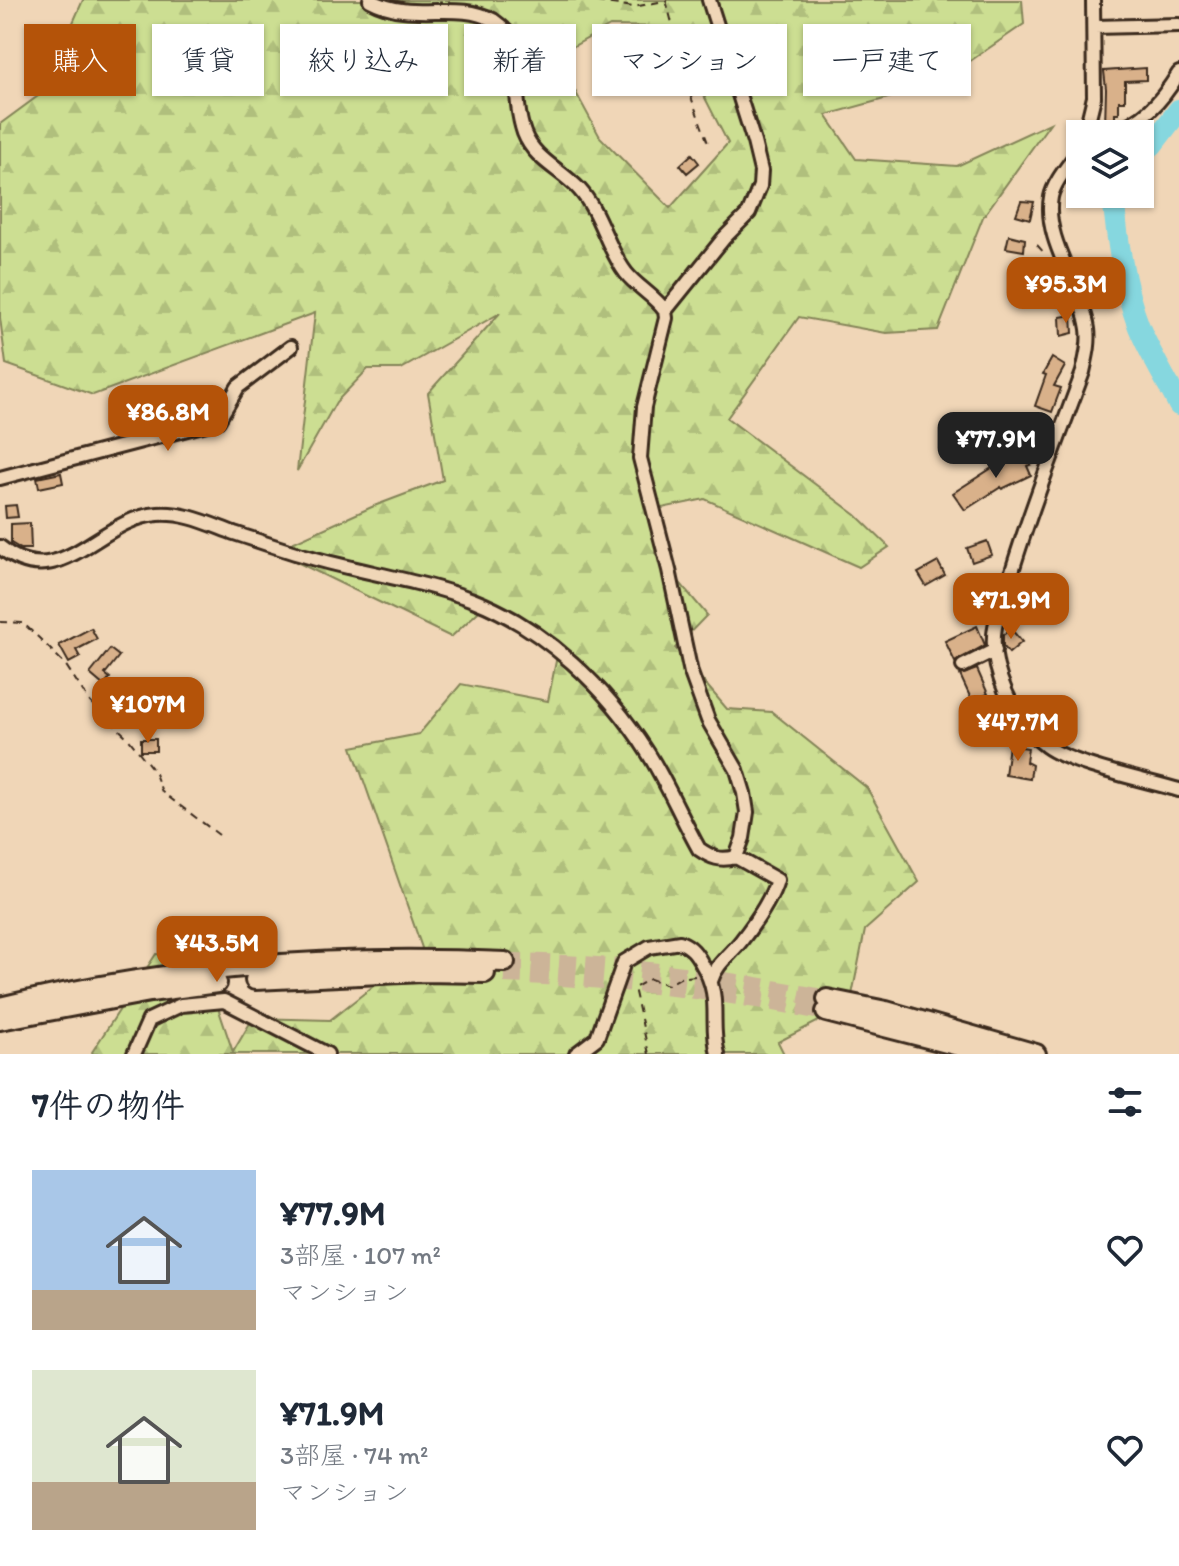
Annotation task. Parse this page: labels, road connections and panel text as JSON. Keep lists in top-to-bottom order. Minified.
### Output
{"page":{"chip":["購入","賃貸","絞り込み","新着","マンション","一戸建て"],"price":["¥95.3M","¥86.8M","¥77.9M","¥71.9M","¥107M","¥47.7M","¥43.5M"],"heading":"7件の物件","list":[{"name":"¥77.9M","note":"3部屋 · 107 m² · マンション"},{"name":"¥71.9M","note":"3部屋 · 74 m² · マンション"}]}}
